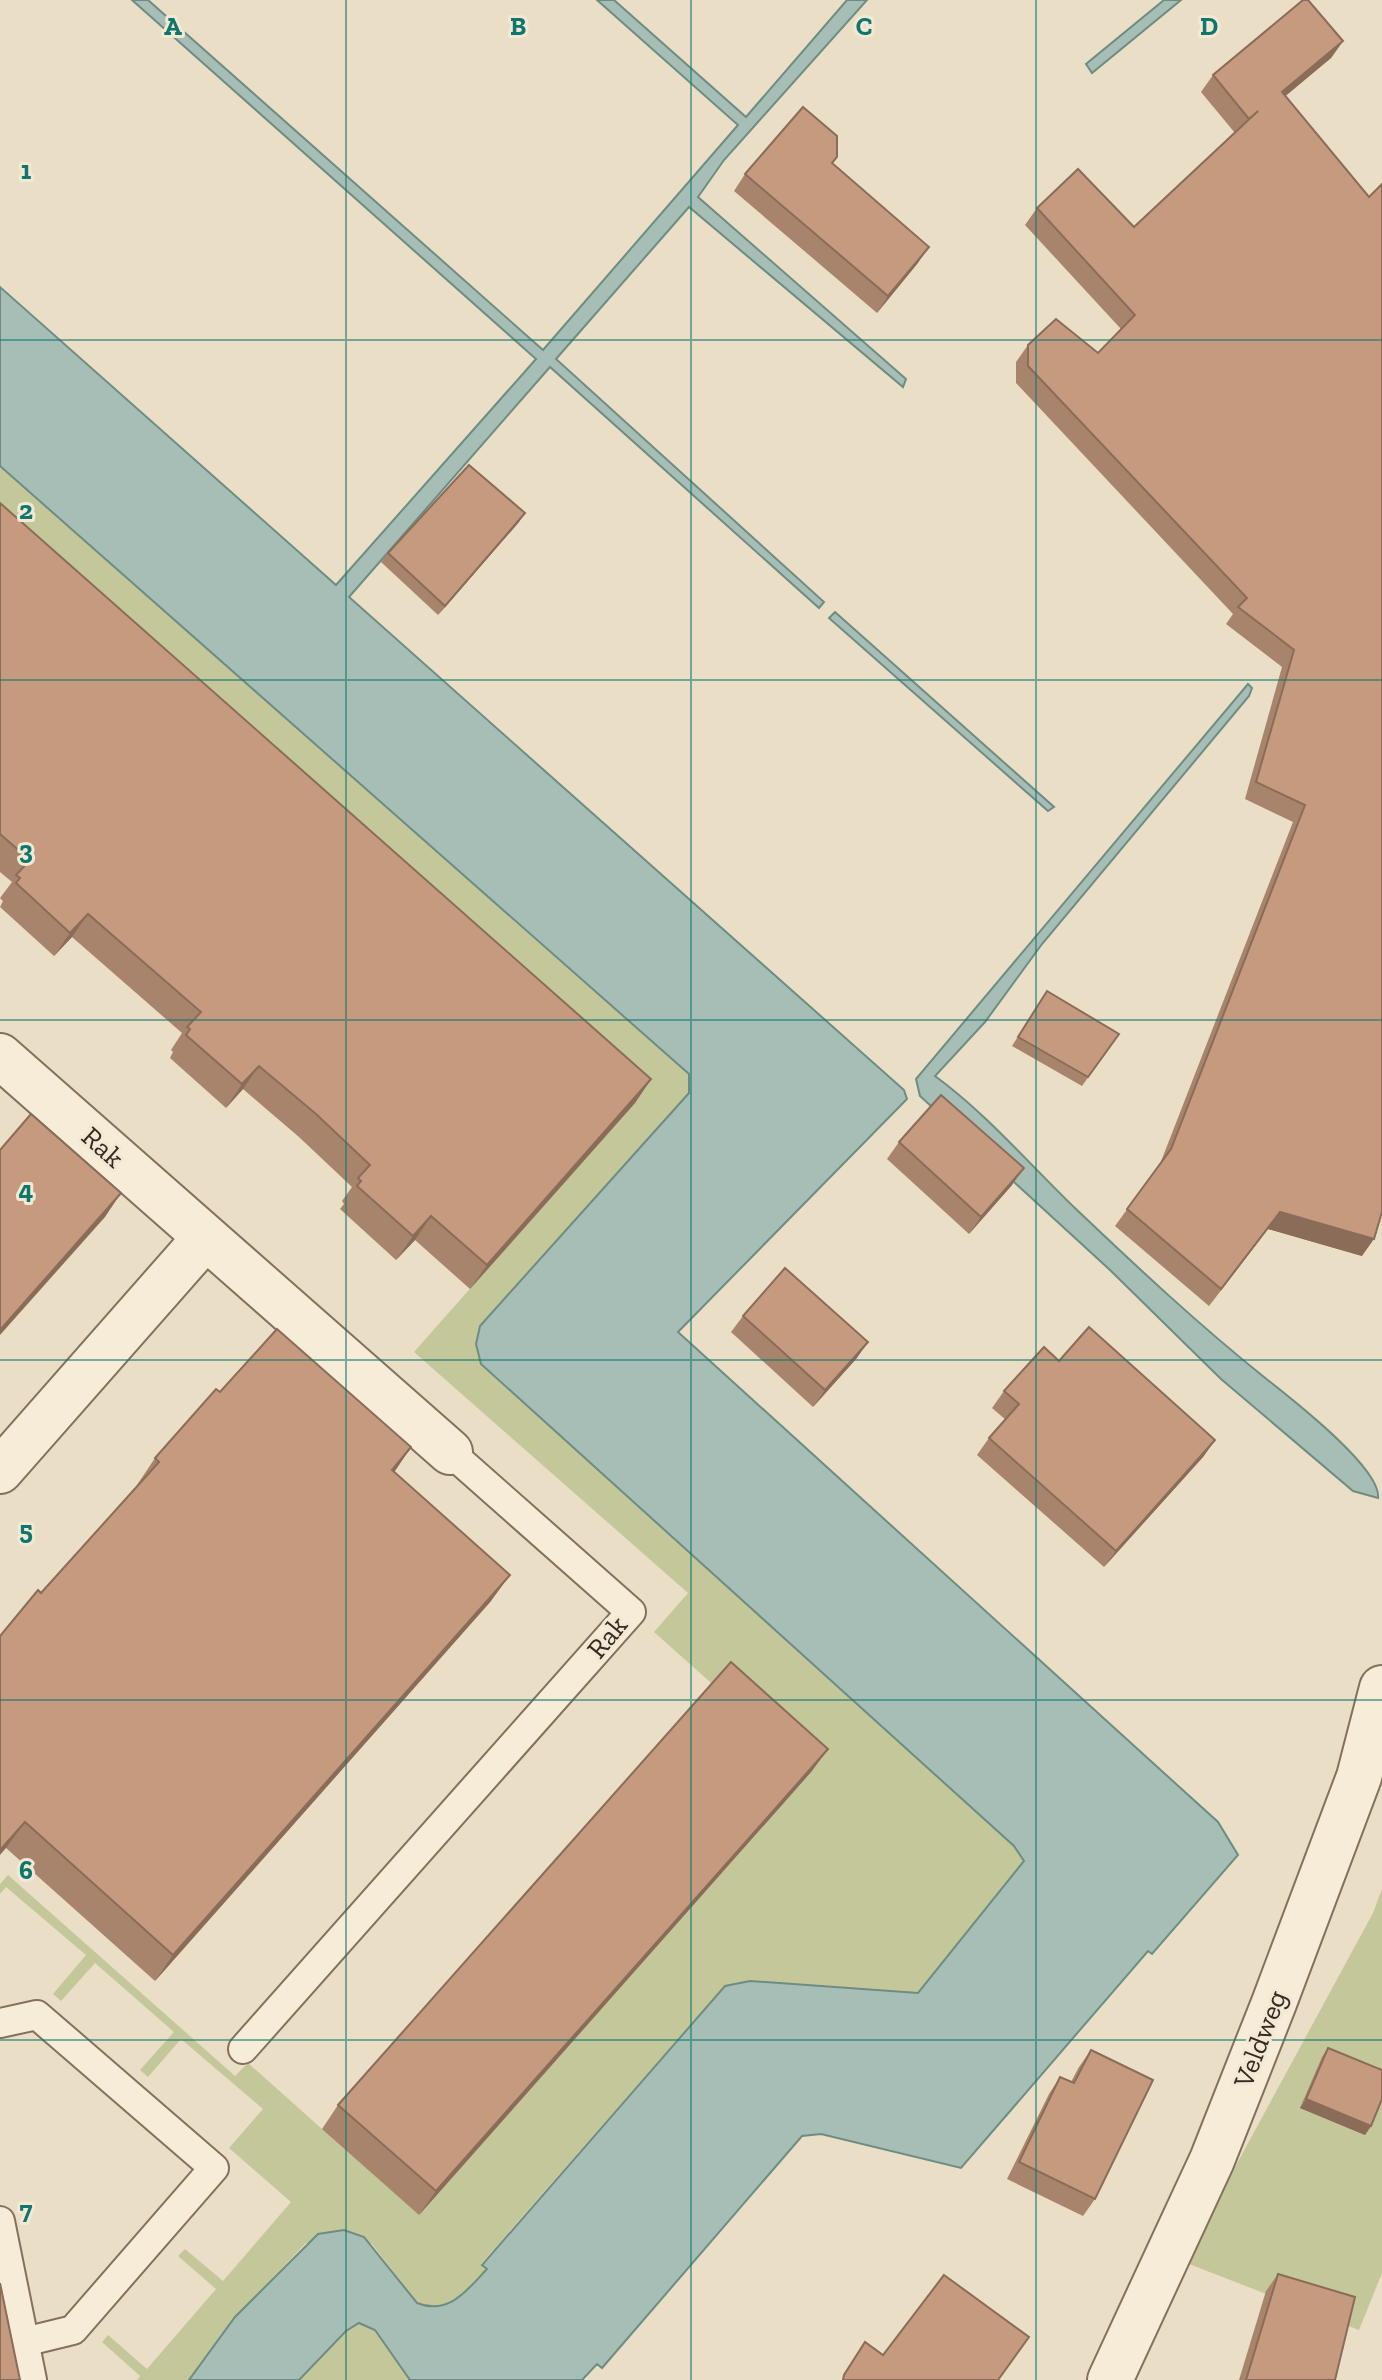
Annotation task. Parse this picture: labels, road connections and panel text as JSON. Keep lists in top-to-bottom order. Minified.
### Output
{"streets":{"street":["Rak","Veldweg"]},"grid":{"columns":["A","B","C","D"],"rows":["1","2","3","4","5","6","7"]}}
